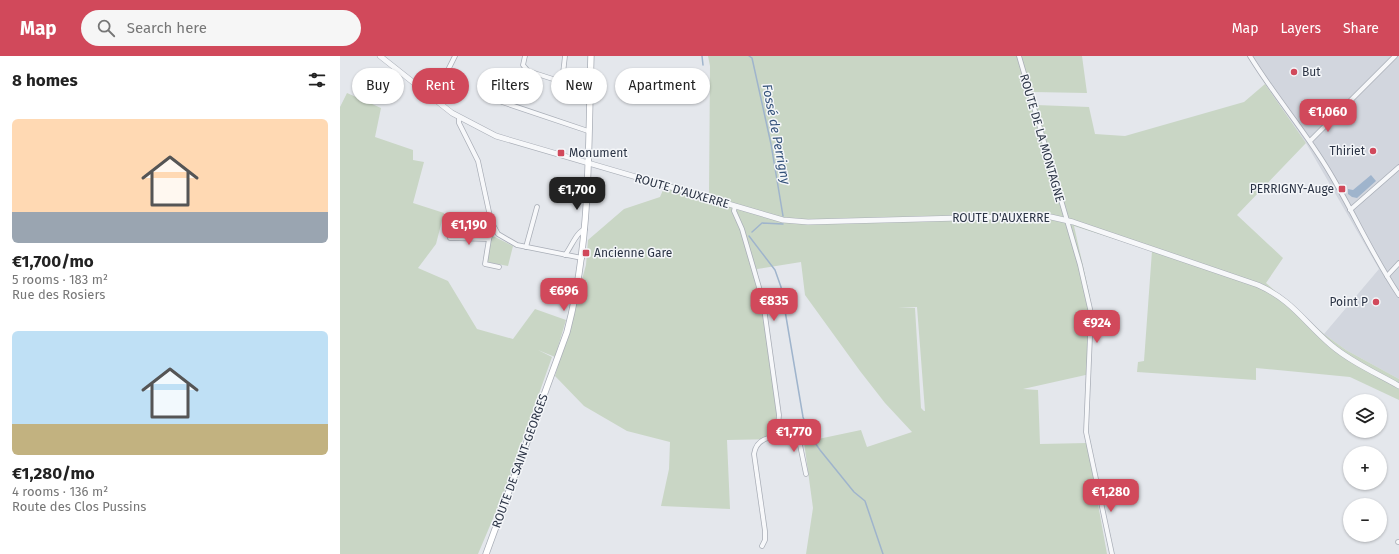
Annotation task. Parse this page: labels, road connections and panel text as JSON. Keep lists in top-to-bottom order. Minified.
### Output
{"streets":{"main road":["ROUTE DE SAINT-GEORGES"],"street":["ROUTE DE LA MONTAGNE","ROUTE D'AUXERRE"]},"crossings":[["ROUTE DE LA MONTAGNE","ROUTE D'AUXERRE"],["ROUTE D'AUXERRE","ROUTE DE SAINT-GEORGES"]],"water":["Fossé de Perrigny"],"places":{"other":["But","Thiriet","Point P"],"transit":["Monument","PERRIGNY-Auge","Ancienne Gare"]},"page":{"header":"Map","search":"Search here","nav":["Map","Layers","Share"],"heading":"8 homes","chip":["Buy","Rent","Filters","New","Apartment"],"price":["€1,060","€1,700","€1,190","€696","€835","€924","€1,770","€1,280"],"list":[{"name":"€1,700/mo","note":"5 rooms · 183 m² · Rue des Rosiers"},{"name":"€1,280/mo","note":"4 rooms · 136 m² · Route des Clos Pussins"}],"map_buttons":["+","−"]}}
